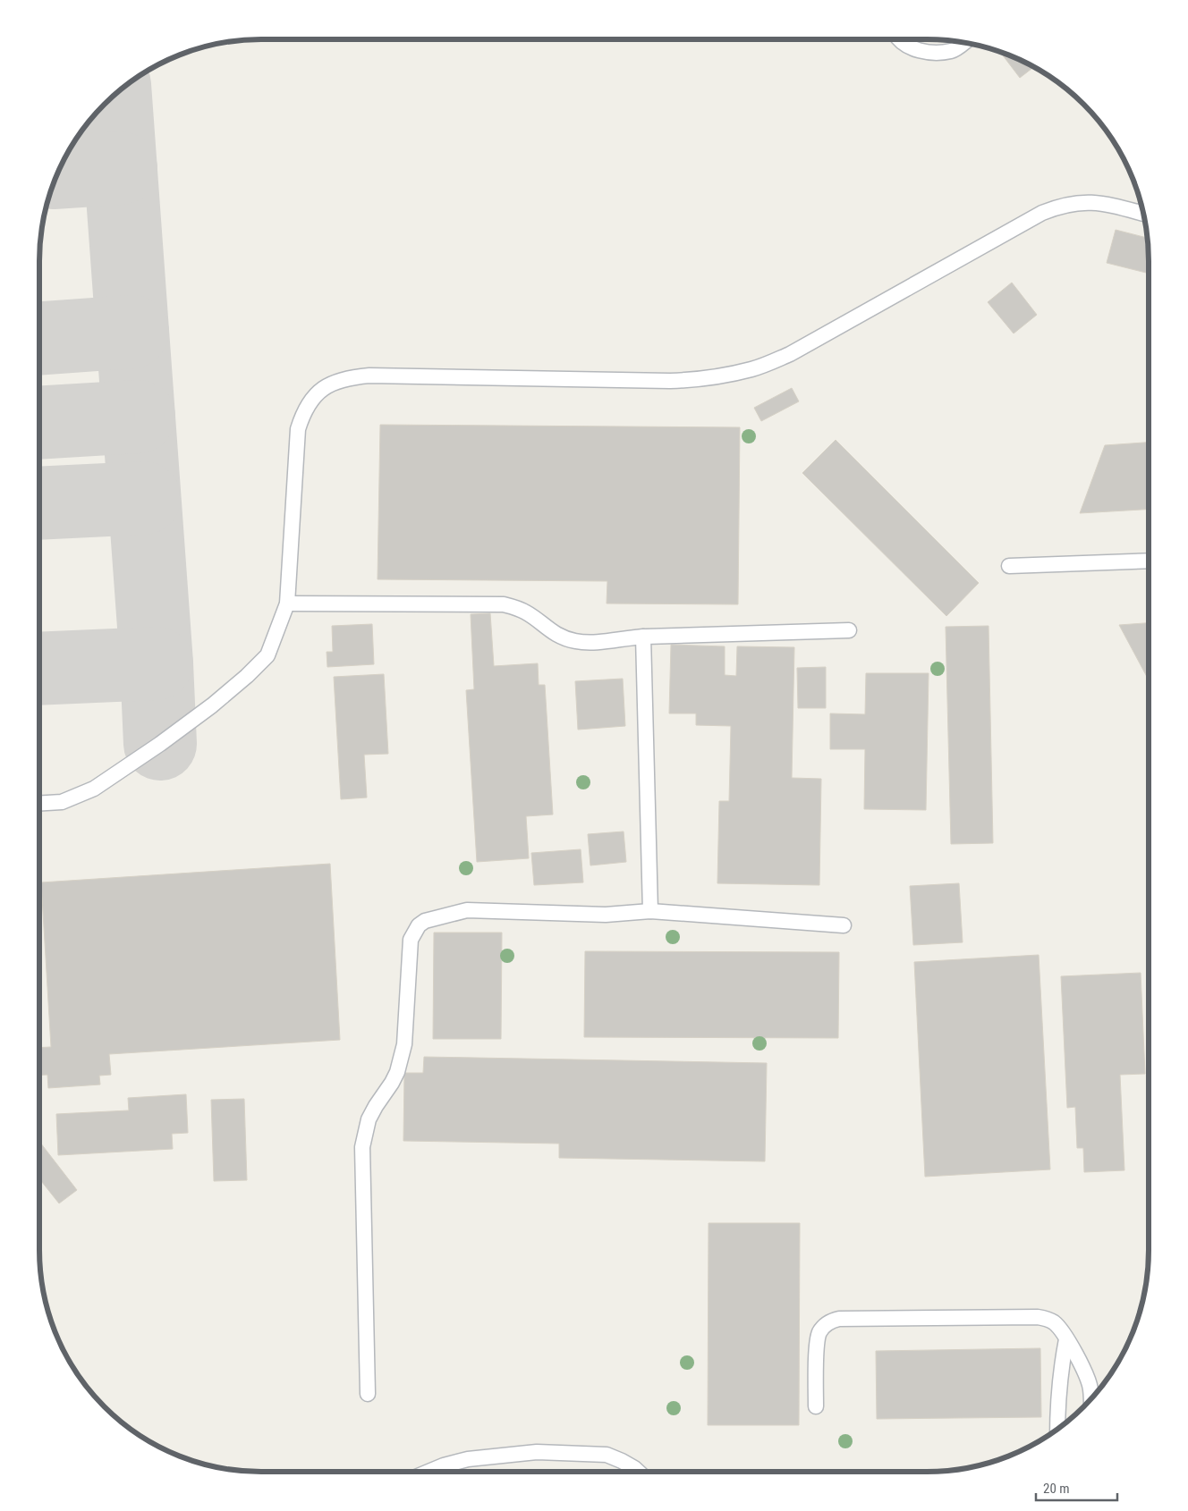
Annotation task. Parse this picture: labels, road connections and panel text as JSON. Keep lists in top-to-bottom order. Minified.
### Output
{"scale_bar":"20 m"}
